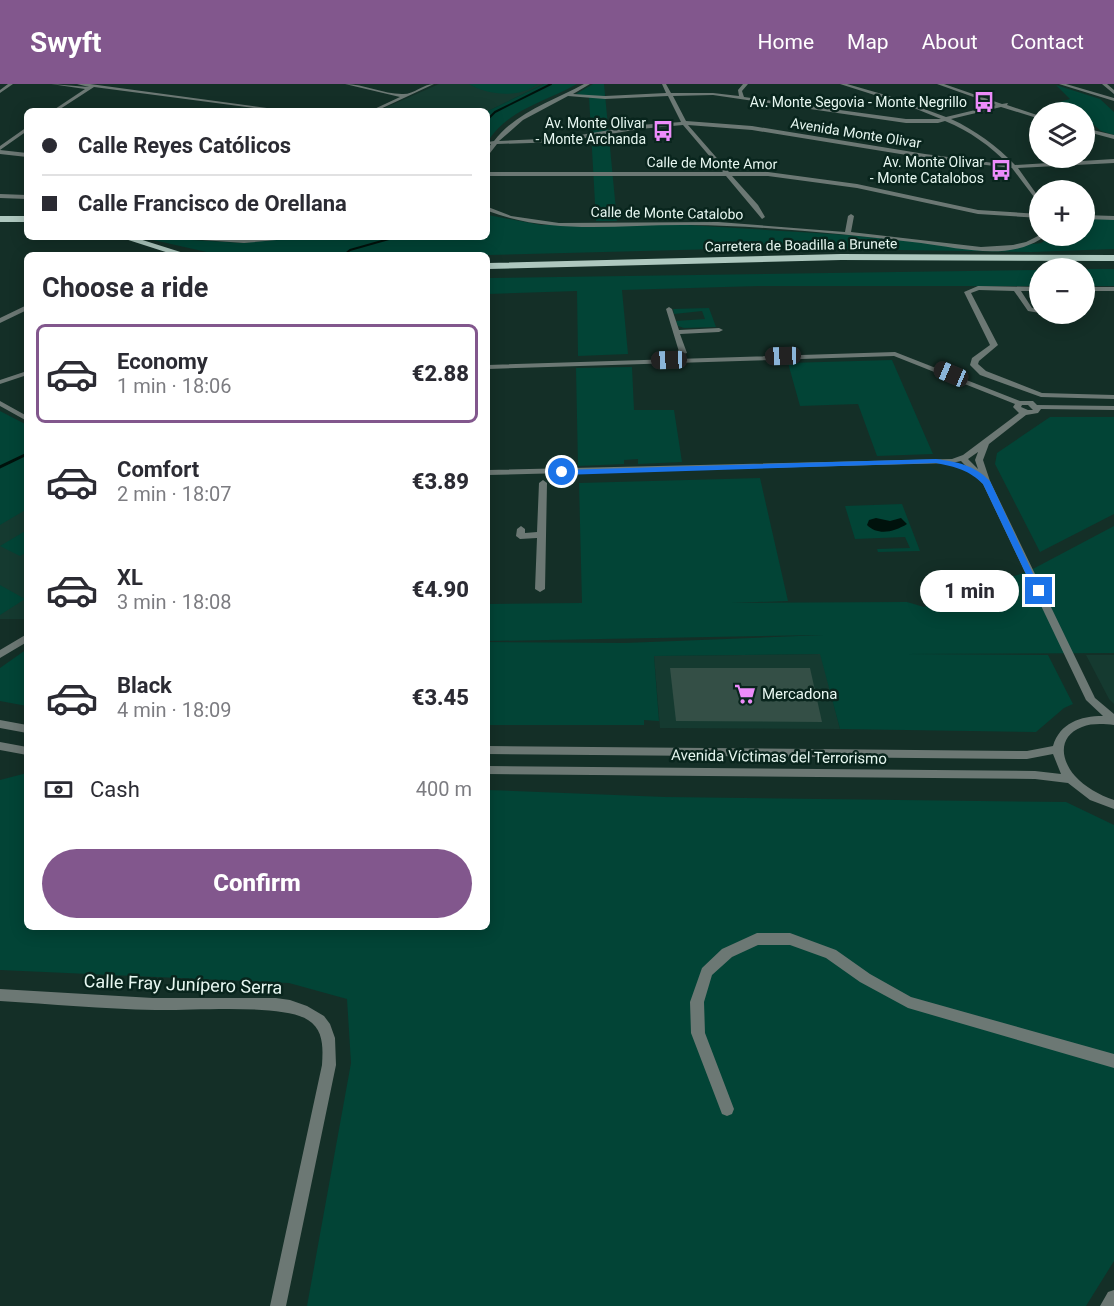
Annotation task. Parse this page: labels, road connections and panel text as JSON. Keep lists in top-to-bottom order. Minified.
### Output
{"streets":{"main road":["Carretera de Boadilla a Brunete"],"street":["Avenida Monte Olivar","Calle de Monte Amor","Calle de Monte Catalobo","Avenida Víctimas del Terrorismo","Calle Fray Junípero Serra"]},"places":{"bus stop":["Av. Monte Segovia - Monte Negrillo","Av. Monte Olivar - Monte Archanda","Av. Monte Olivar - Monte Catalobos"],"supermarket":["Mercadona"]},"page":{"header":"Swyft","nav":["Home","Map","About","Contact"],"map_buttons":["+","−"],"banner":["Calle Reyes Católicos","Calle Francisco de Orellana"],"heading":"Choose a ride","list":[{"name":"Economy","note":"1 min · 18:06","value":"€2.88"},{"name":"Comfort","note":"2 min · 18:07","value":"€3.89"},{"name":"XL","note":"3 min · 18:08","value":"€4.90"},{"name":"Black","note":"4 min · 18:09","value":"€3.45"}],"bubble":"1 min","pay":["Cash","400 m"],"buttons":"Confirm"}}
